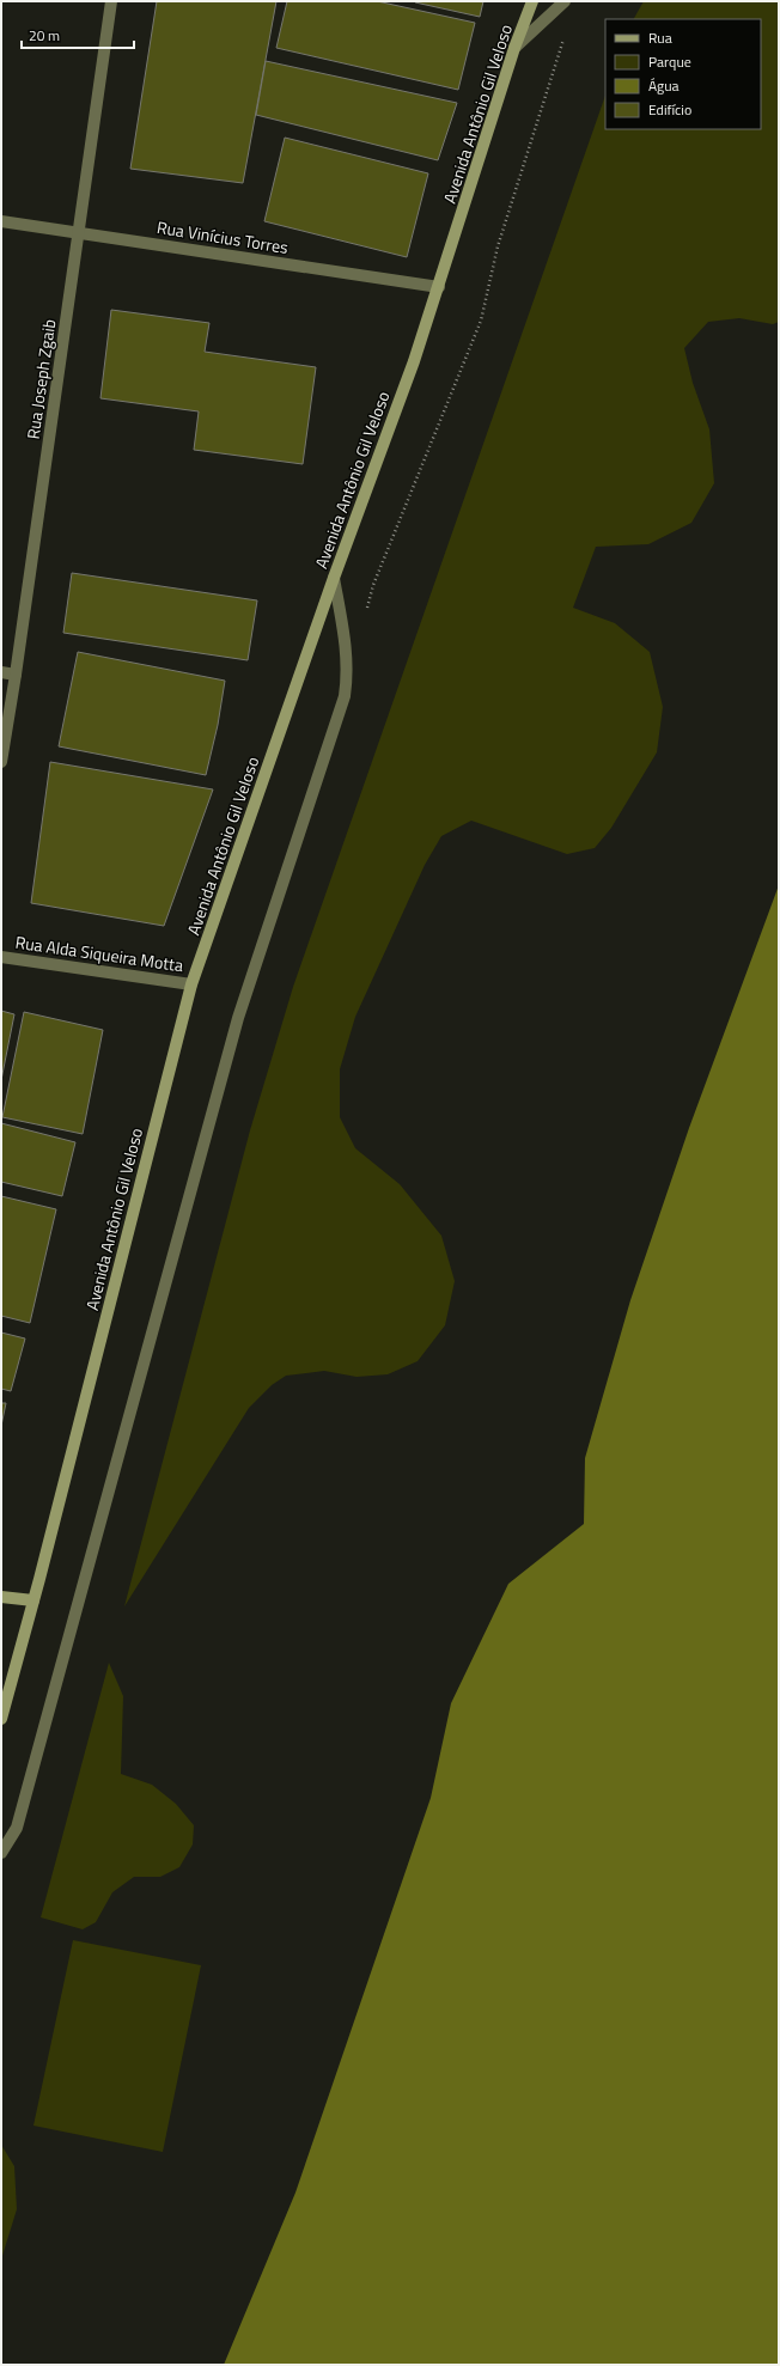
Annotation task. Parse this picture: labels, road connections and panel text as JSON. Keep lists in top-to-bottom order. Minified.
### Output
{"streets":{"main road":["Avenida Antônio Gil Veloso"],"street":["Rua Vinícius Torres","Rua Joseph Zgaib","Rua Alda Siqueira Motta"]},"crossings":[["Avenida Antônio Gil Veloso","Rua Vinícius Torres"],["Avenida Antônio Gil Veloso","Rua Alda Siqueira Motta"],["Rua Vinícius Torres","Rua Joseph Zgaib"]],"legend":["Rua","Parque","Água","Edifício"],"scale_bar":"20 m"}
